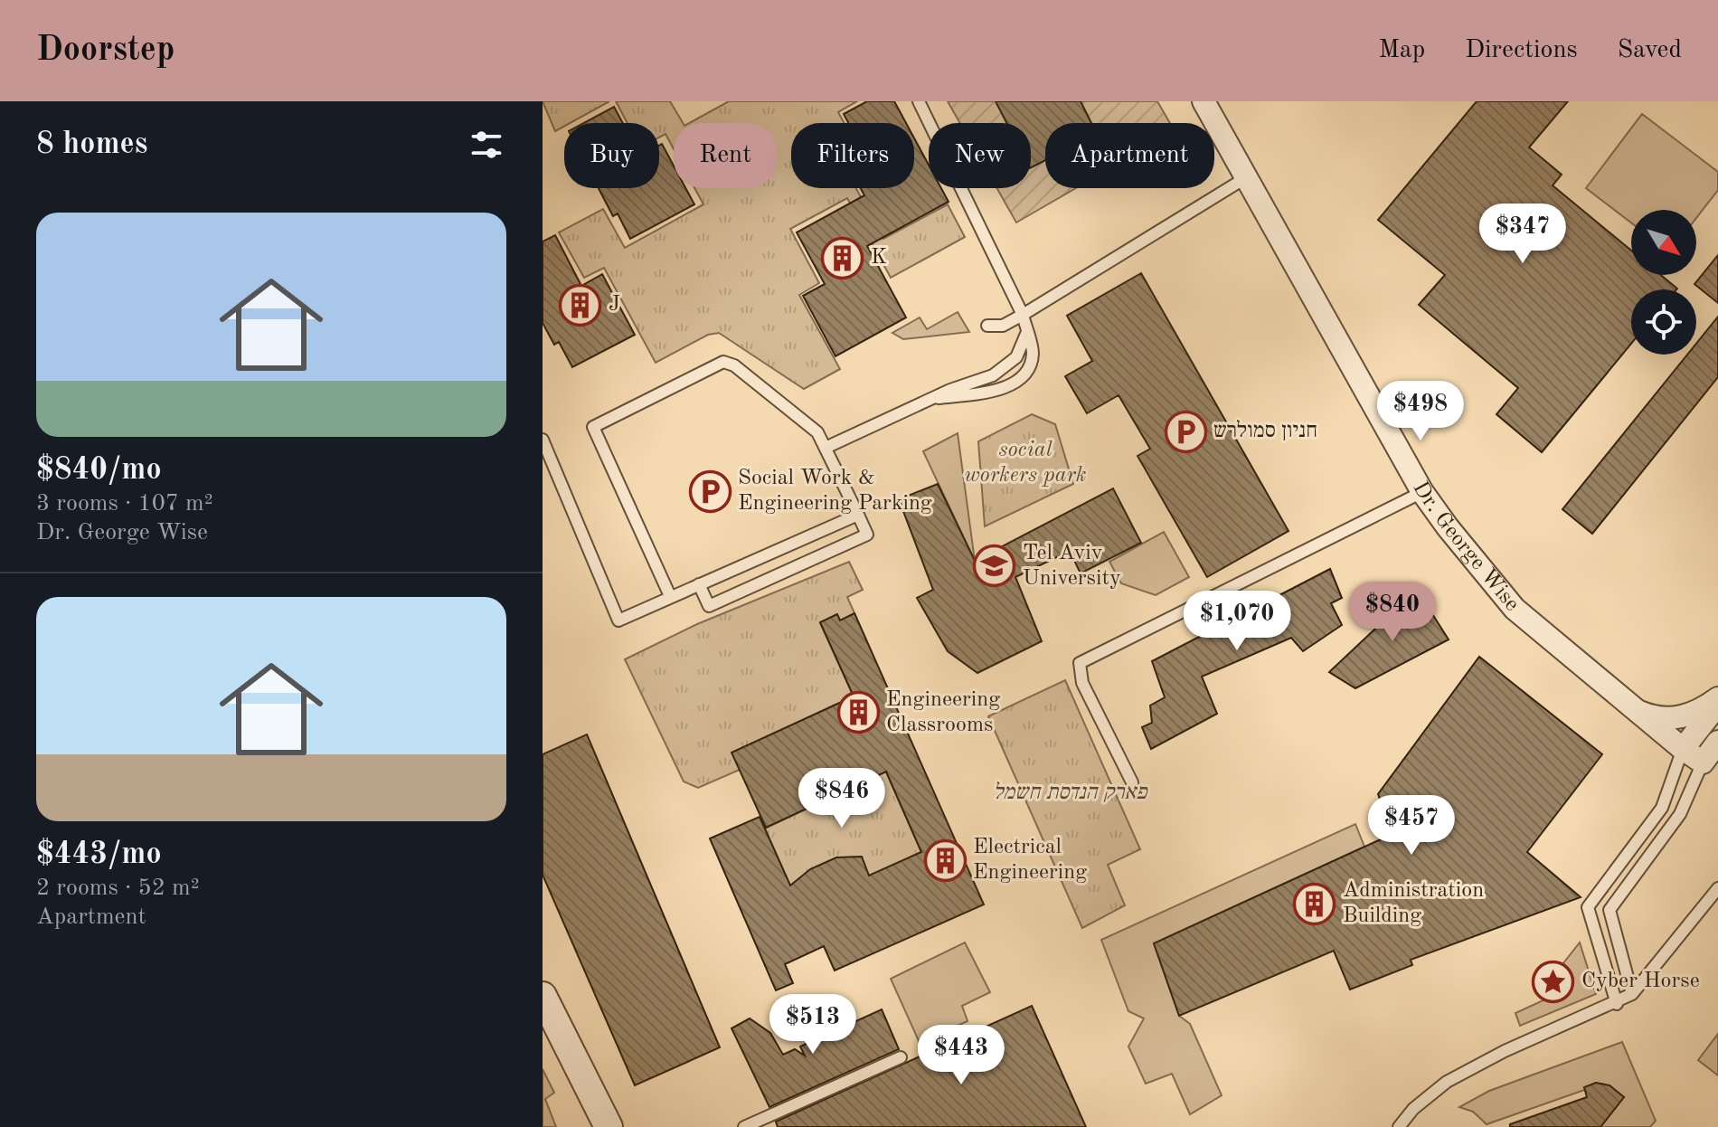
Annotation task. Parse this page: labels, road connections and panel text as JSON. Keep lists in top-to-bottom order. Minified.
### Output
{"streets":{"street":["Dr. George Wise"]},"parks":["social workers park","פארק הנדסת חשמל"],"places":{"building":["K","J","Engineering Classrooms","Electrical Engineering","Administration Building"],"parking":["חניון סמולרש","Social Work & Engineering Parking"],"school or university":["Tel Aviv University"],"place":["Cyber Horse"]},"north":"bottom right","page":{"header":"Doorstep","nav":["Map","Directions","Saved"],"heading":"8 homes","chip":["Buy","Rent","Filters","New","Apartment"],"list":[{"name":"$840/mo","note":"3 rooms · 107 m² · Dr. George Wise"},{"name":"$443/mo","note":"2 rooms · 52 m² · Apartment"}],"price":["$347","$498","$840","$1,070","$846","$457","$513","$443"]}}
